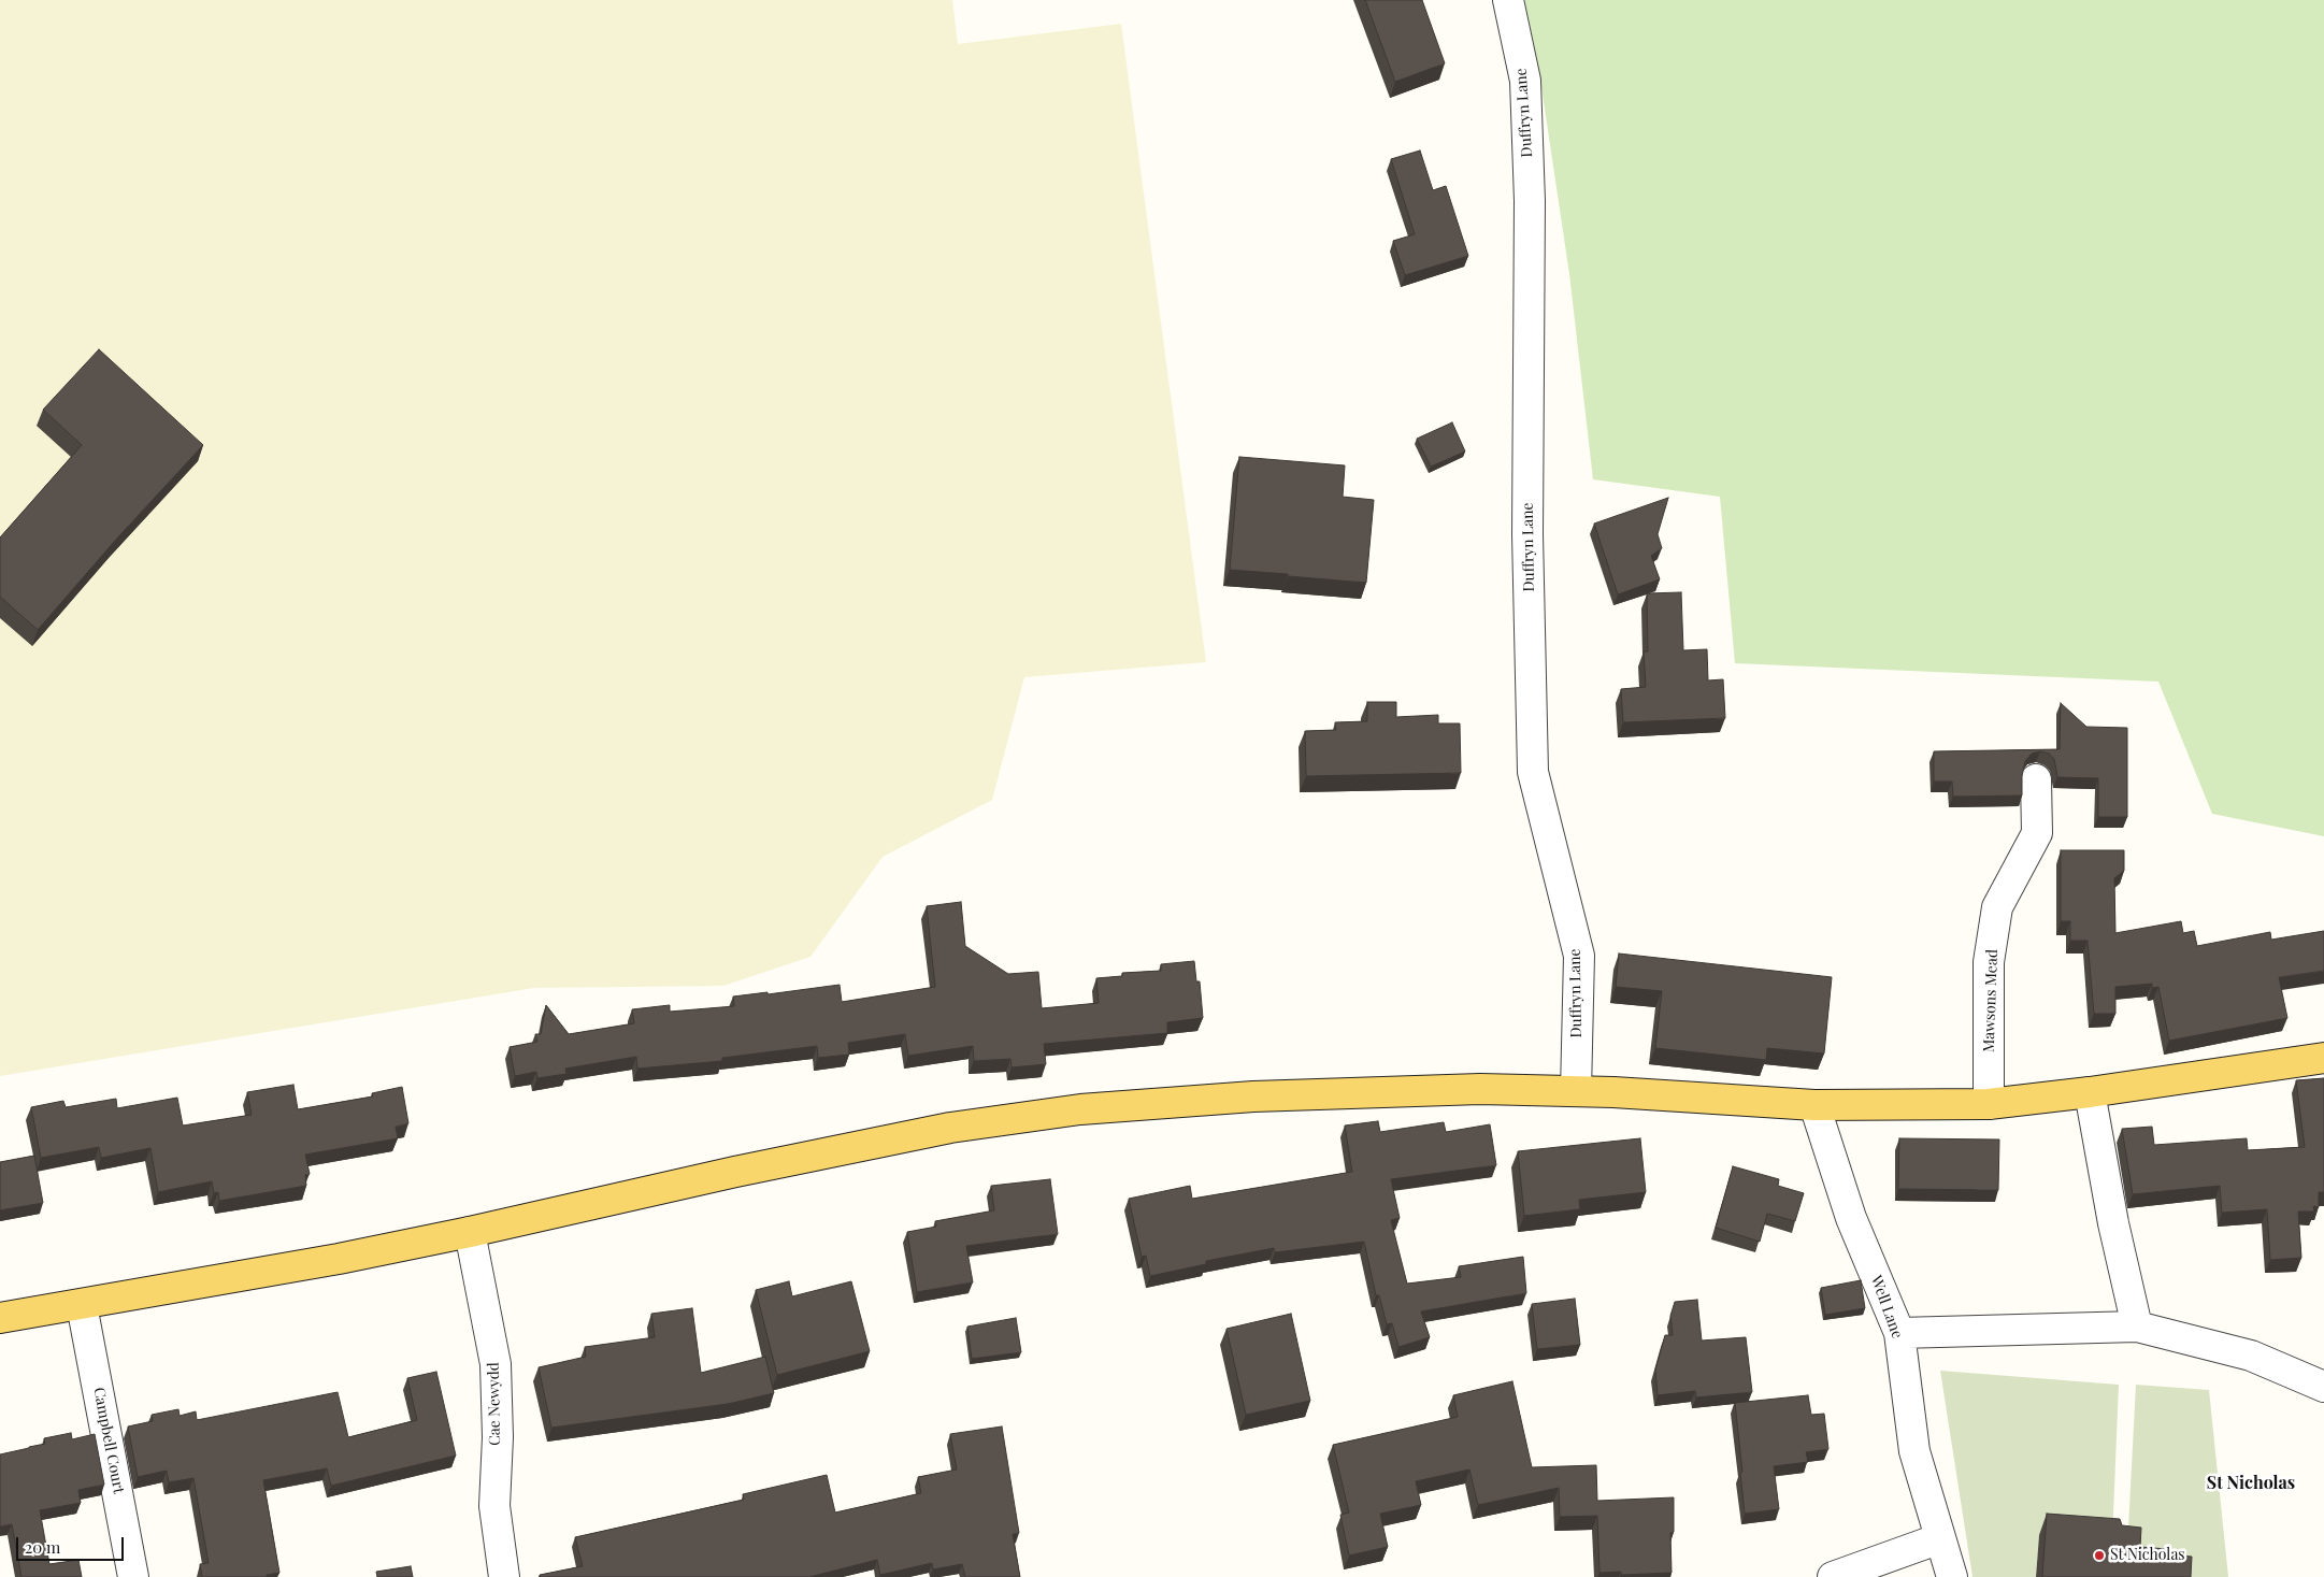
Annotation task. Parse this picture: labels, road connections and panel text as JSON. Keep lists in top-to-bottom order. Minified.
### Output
{"streets":{"street":["Duffryn Lane","Mawsons Mead","Well Lane","Cae Newydd","Campbell Court"]},"districts":["St Nicholas"],"places":["St Nicholas"],"scale_bar":"20 m"}
